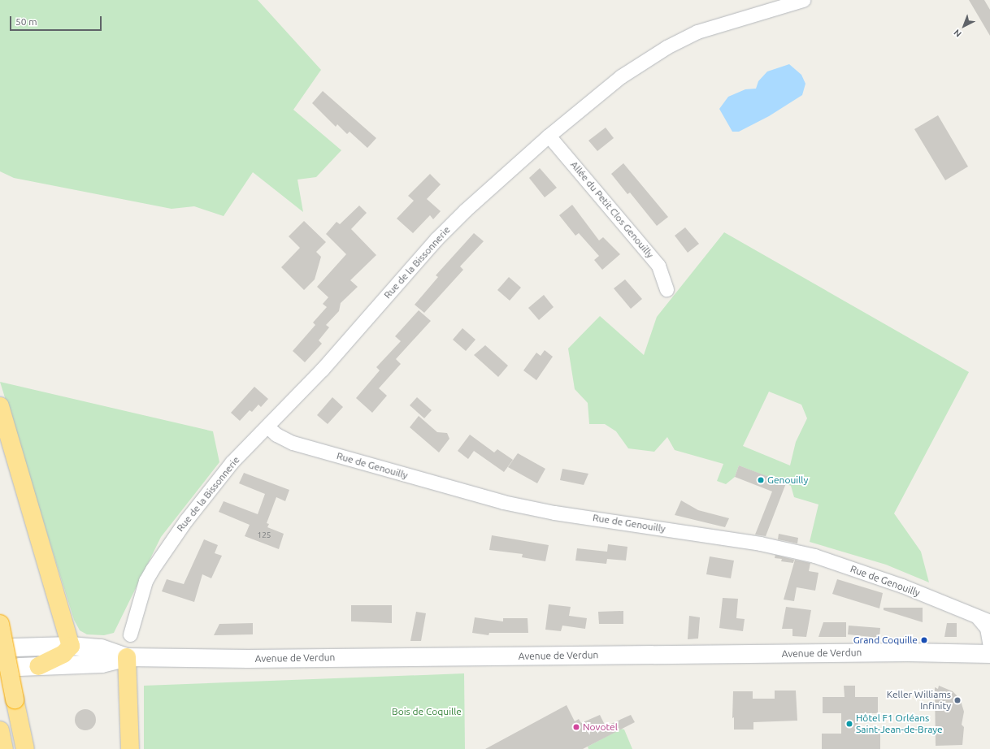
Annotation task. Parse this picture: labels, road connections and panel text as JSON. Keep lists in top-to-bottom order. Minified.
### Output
{"streets":{"main road":["Avenue de Verdun"],"street":["Allée du Petit Clos Genouilly","Rue de la Bissonnerie","Rue de Genouilly"]},"crossings":[["Allée du Petit Clos Genouilly","Rue de la Bissonnerie"],["Rue de la Bissonnerie","Rue de Genouilly"]],"parks":["Bois de Coquille"],"places":["Genouilly","Grand Coquille","Keller Williams Infinity","Hôtel F1 Orléans Saint-Jean-de-Braye","Novotel"],"house_numbers":["125"],"scale_bar":"50 m","north":"bottom left"}
